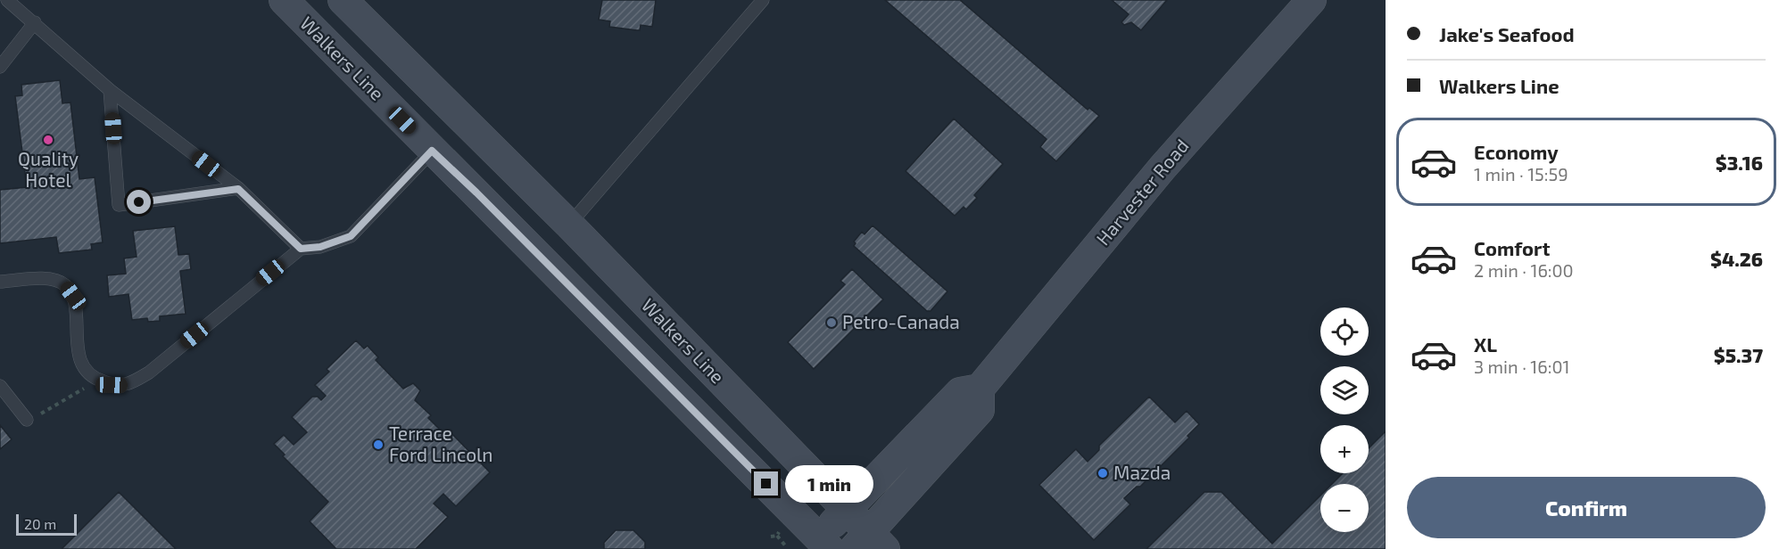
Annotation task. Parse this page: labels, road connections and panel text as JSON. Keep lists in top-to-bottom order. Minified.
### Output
{"streets":{"main road":["Walkers Line","Harvester Road"]},"places":["Quality Hotel","Petro-Canada","Terrace Ford Lincoln","Mazda"],"scale_bar":"20 m","page":{"banner":["Jake's Seafood","Walkers Line"],"list":[{"name":"Economy","note":"1 min · 15:59","value":"$3.16"},{"name":"Comfort","note":"2 min · 16:00","value":"$4.26"},{"name":"XL","note":"3 min · 16:01","value":"$5.37"}],"map_buttons":["+","−"],"bubble":"1 min","buttons":"Confirm","scale":"20 m"}}
